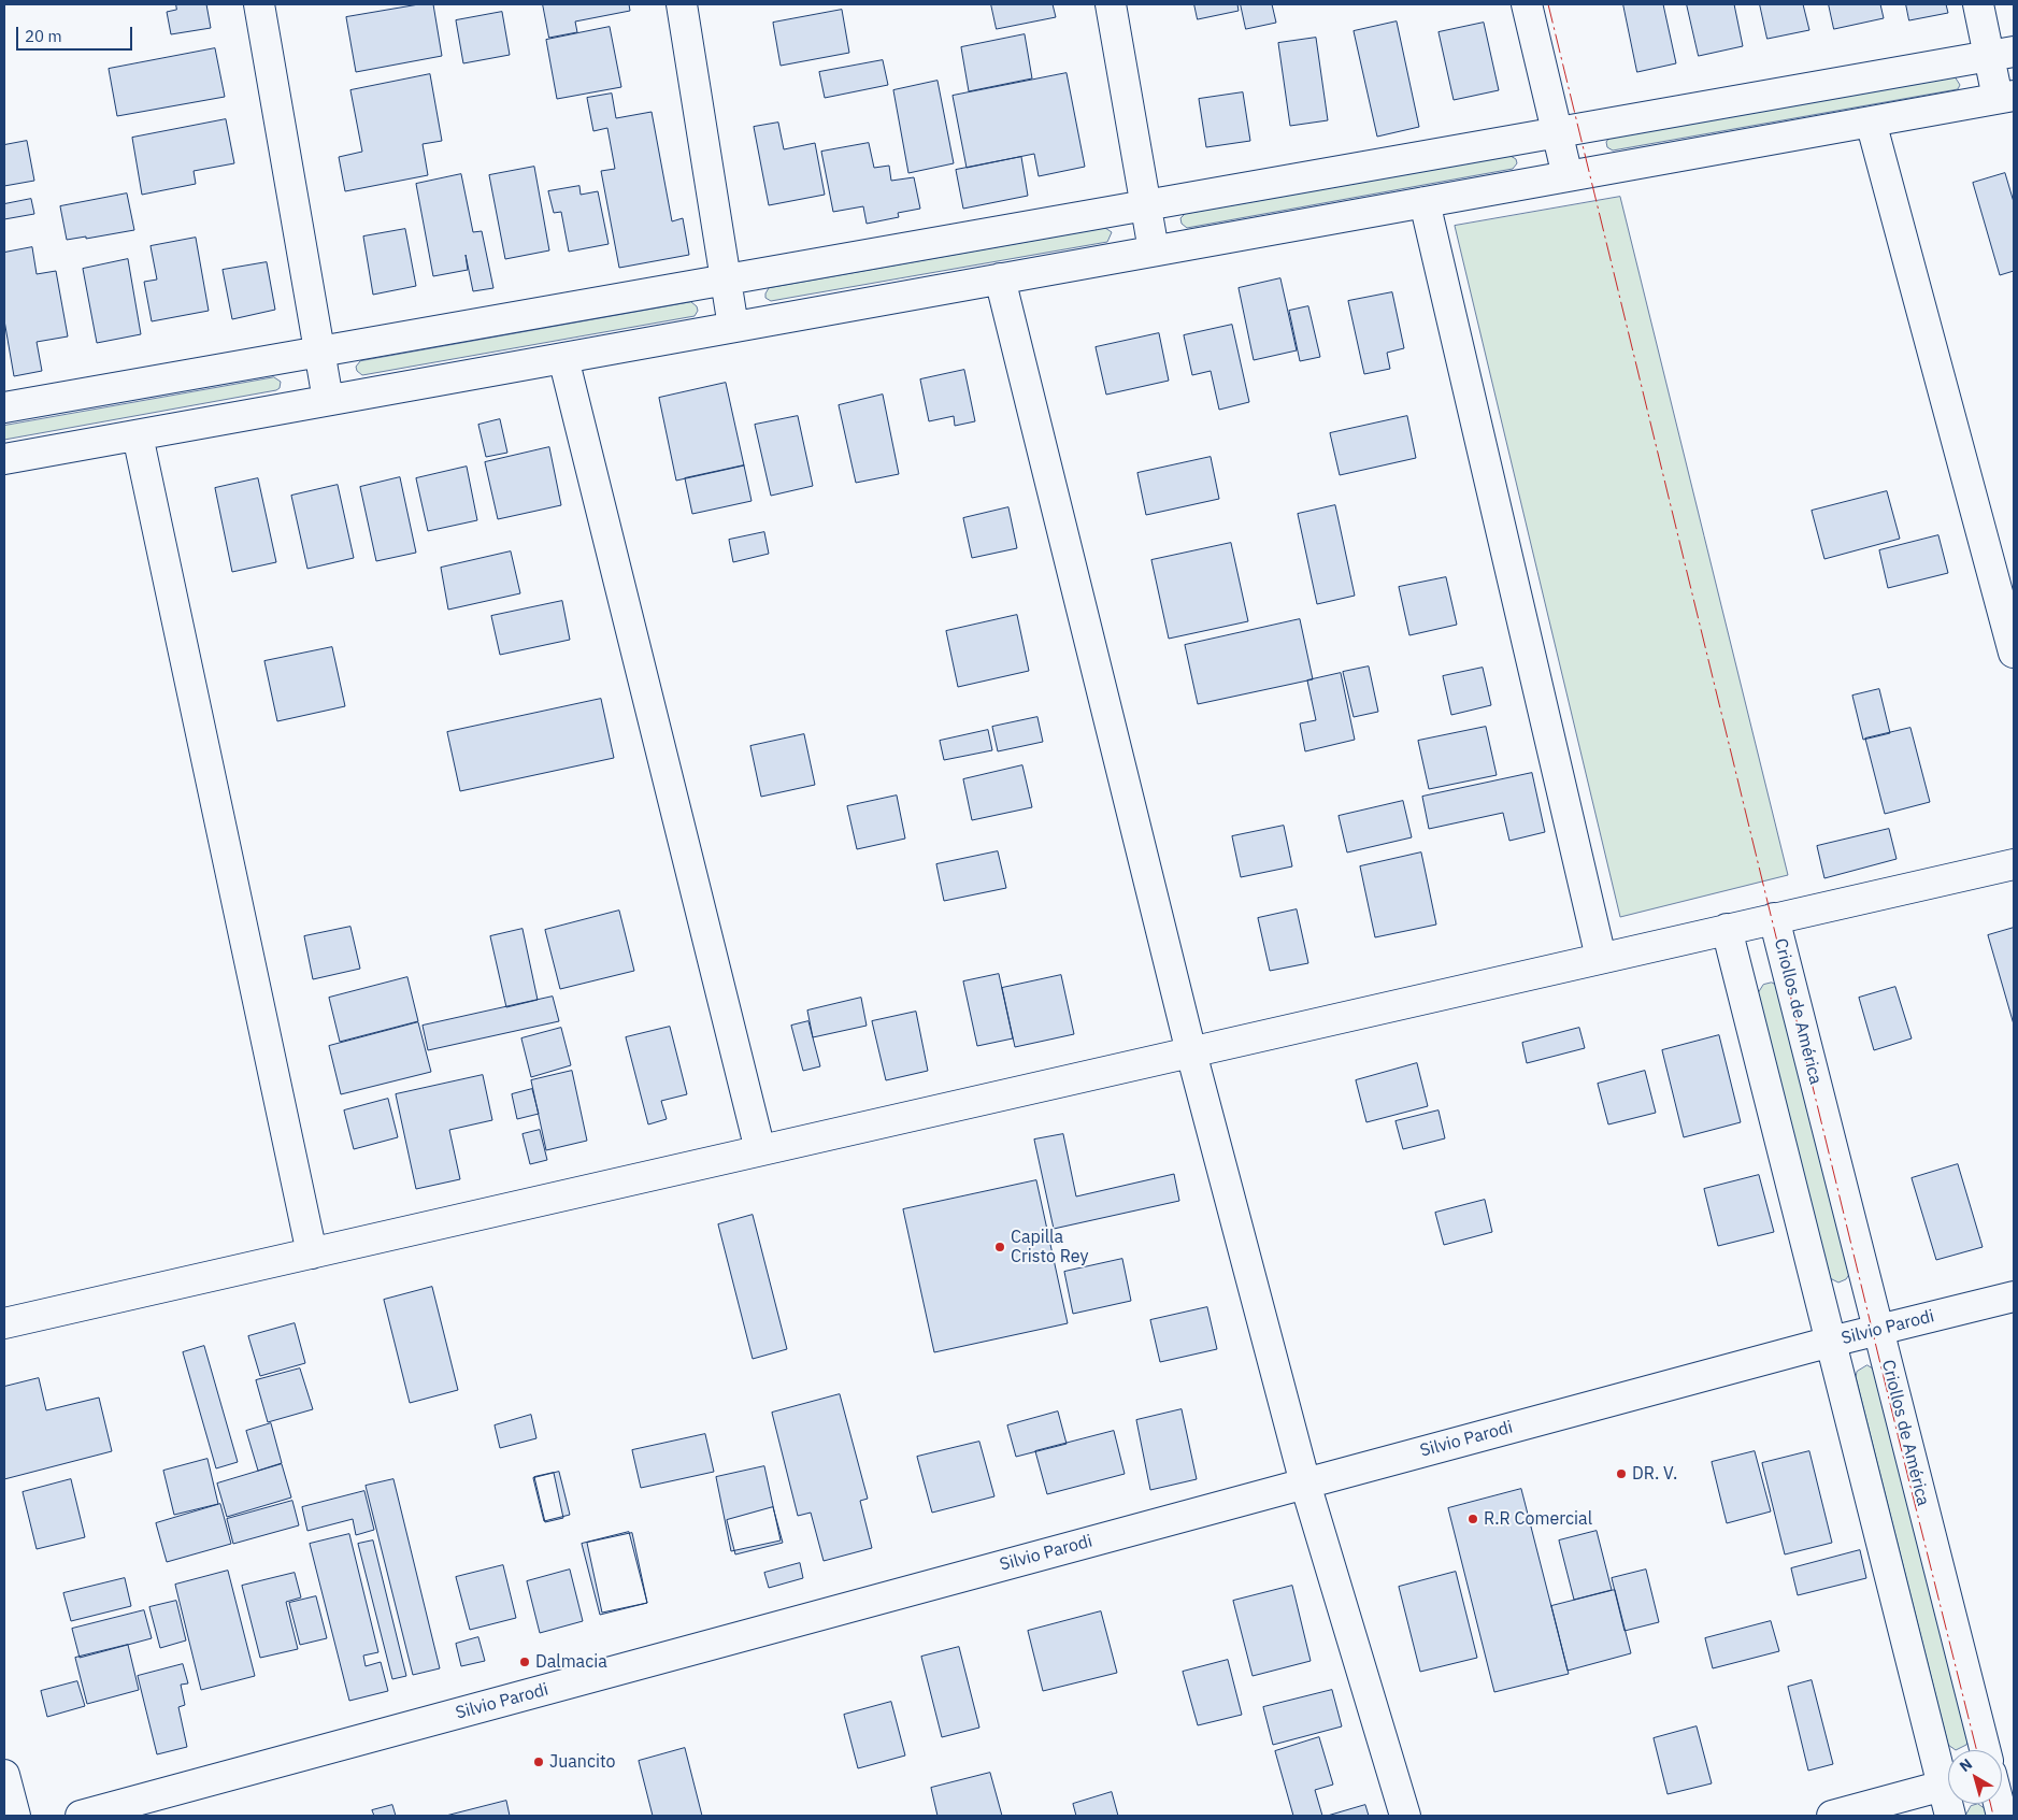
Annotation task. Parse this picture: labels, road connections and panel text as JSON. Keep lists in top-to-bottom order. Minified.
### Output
{"streets":{"street":["Criollos de América","Silvio Parodi"]},"crossings":[["Criollos de América","Silvio Parodi"]],"places":["Capilla Cristo Rey","DR. V.","R.R Comercial","Dalmacia","Juancito"],"scale_bar":"20 m","north":"top left"}
